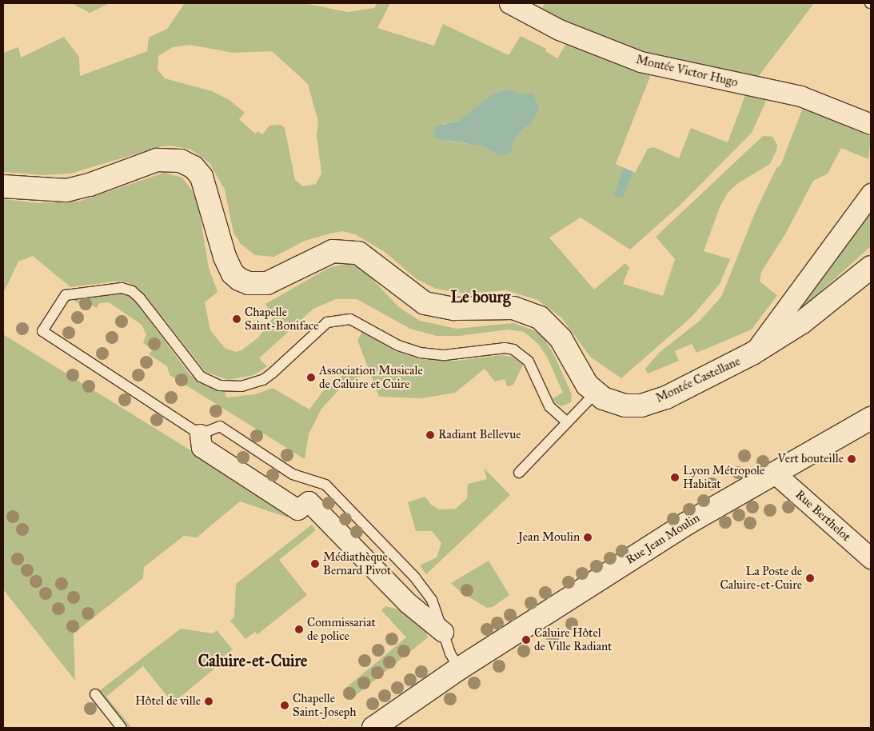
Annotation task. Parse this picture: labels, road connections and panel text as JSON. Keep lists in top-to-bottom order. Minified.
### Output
{"streets":{"main road":["Montée Castellane","Rue Jean Moulin"],"street":["Montée Victor Hugo","Rue Berthelot"]},"crossings":[["Rue Berthelot","Rue Jean Moulin"]],"districts":["Le bourg","Caluire-et-Cuire"],"places":["Chapelle Saint-Boniface","Association Musicale de Caluire et Cuire","Radiant Bellevue","Vert bouteille","Lyon Métropole Habitat","Jean Moulin","Médiathèque Bernard Pivot","La Poste de Caluire-et-Cuire","Commissariat de police","Caluire Hôtel de Ville Radiant","Hôtel de ville","Chapelle Saint-Joseph"]}
